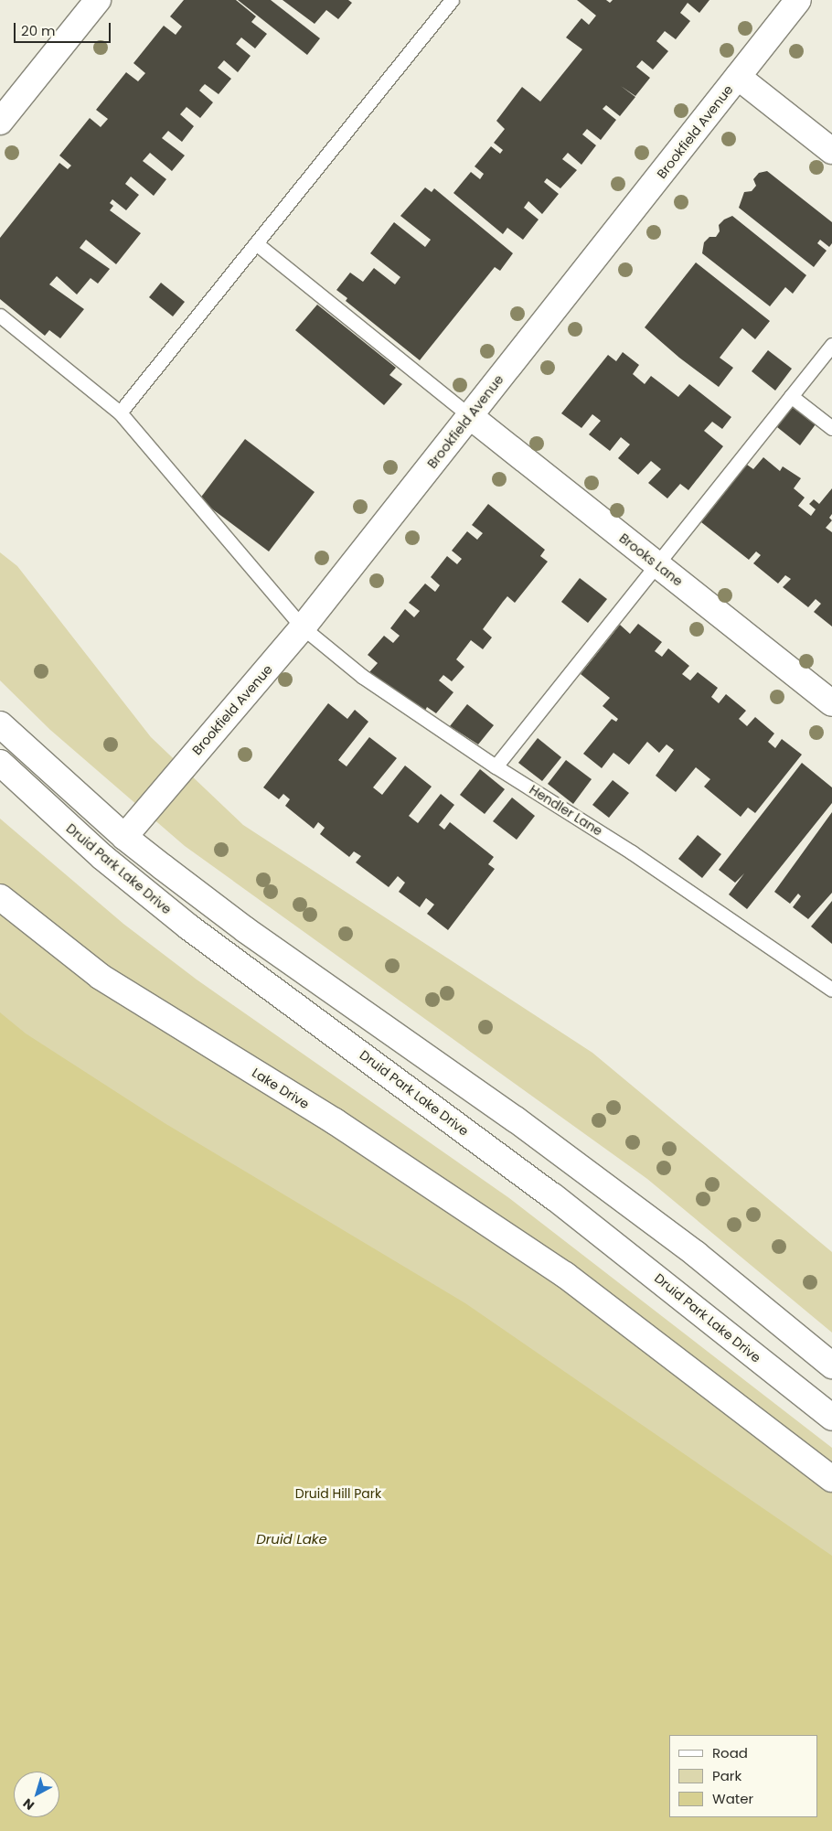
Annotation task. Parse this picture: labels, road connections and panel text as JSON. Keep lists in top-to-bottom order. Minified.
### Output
{"streets":{"street":["Brookfield Avenue","Brooks Lane","Druid Park Lake Drive","Lake Drive"],"lane":["Hendler Lane"]},"crossings":[["Brookfield Avenue","Brooks Lane"],["Brookfield Avenue","Hendler Lane"]],"water":["Druid Lake"],"parks":["Druid Hill Park"],"legend":["Road","Park","Water"],"scale_bar":"20 m","north":"bottom left"}
